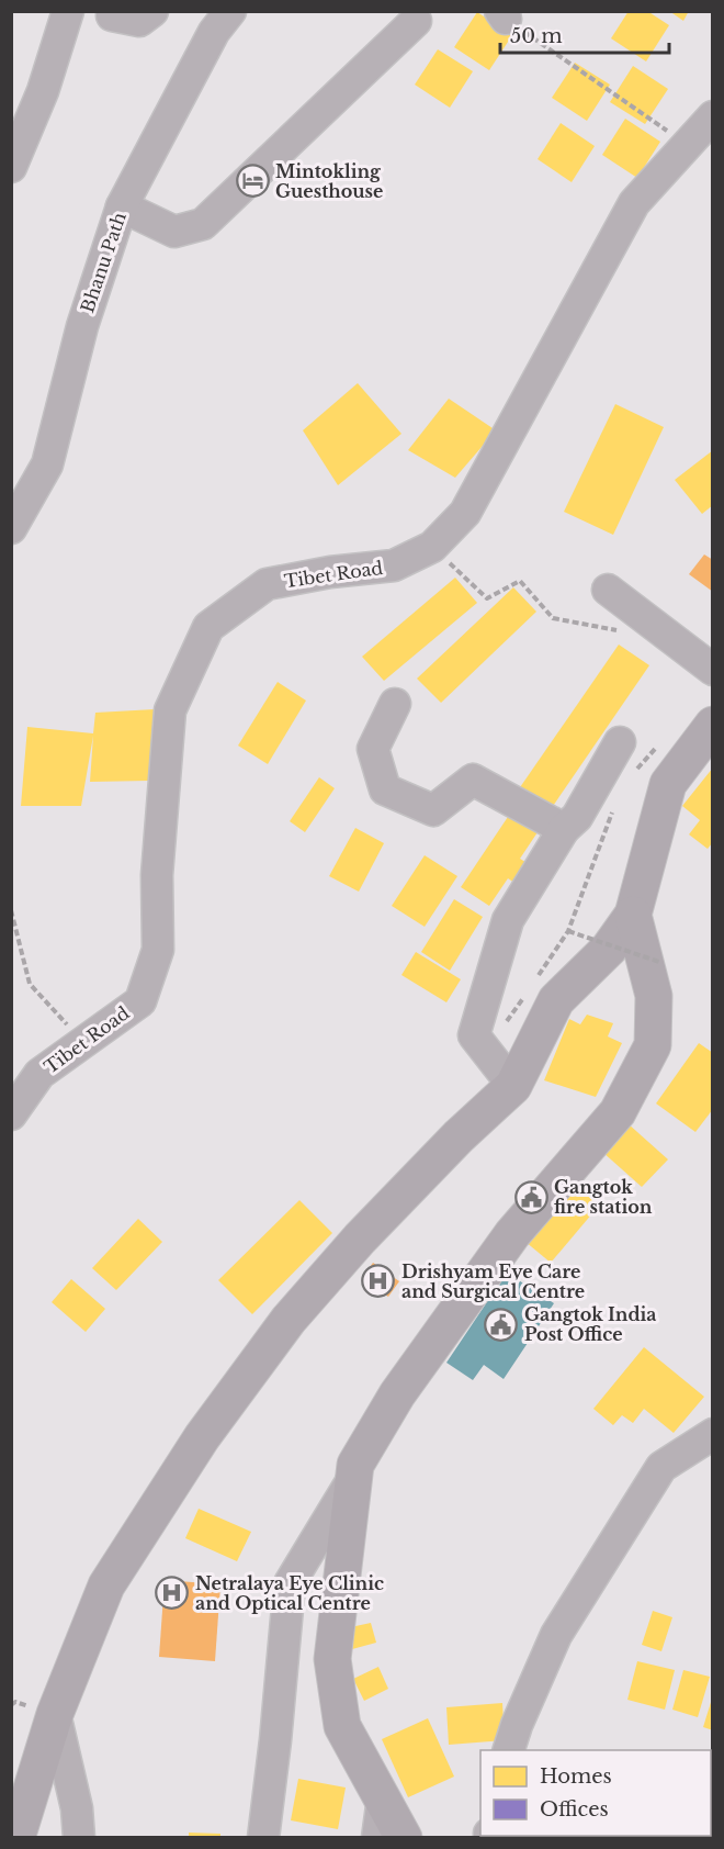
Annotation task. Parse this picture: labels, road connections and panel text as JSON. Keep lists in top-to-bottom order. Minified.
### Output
{"streets":{"street":["Bhanu Path","Tibet Road"]},"places":{"hotel":["Mintokling Guesthouse"],"public building":["Gangtok fire station","Gangtok India Post Office"],"hospital":["Drishyam Eye Care and Surgical Centre","Netralaya Eye Clinic and Optical Centre"]},"legend":["Homes","Offices"],"scale_bar":"50 m"}
